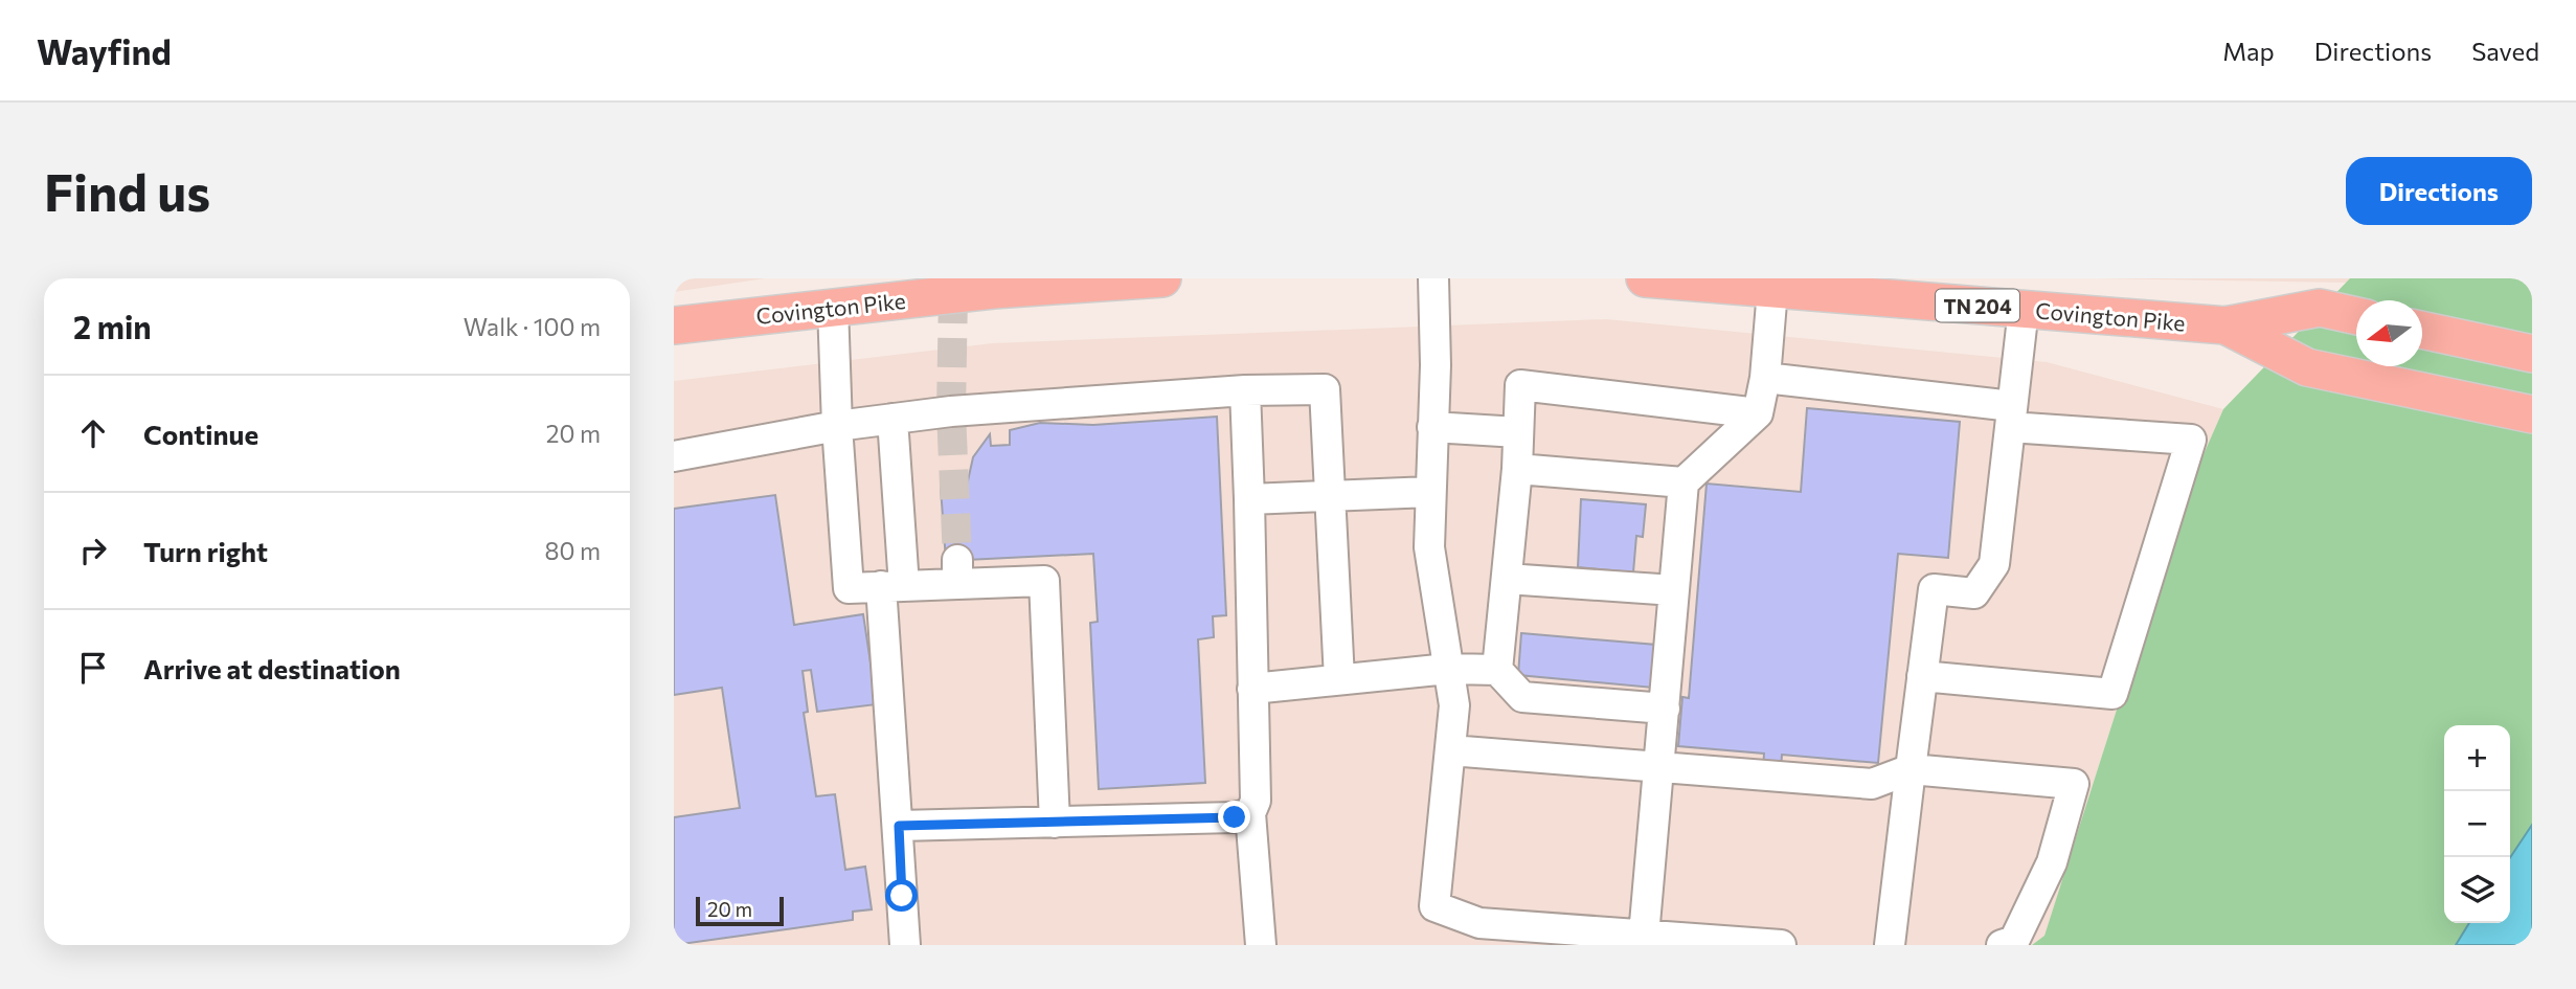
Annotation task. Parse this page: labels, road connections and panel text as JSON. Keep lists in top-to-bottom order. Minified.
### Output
{"streets":{"main road":["TN 204","Covington Pike"]},"scale_bar":"20 m","north":"left","page":{"header":"Wayfind","nav":["Map","Directions","Saved"],"buttons":"Directions","title":"Find us","heading":["2 min","Walk · 100 m"],"list":[["Continue","20 m"],["Turn right","80 m"],"Arrive at destination"],"map_buttons":["+","−"],"scale":"20 m"}}
